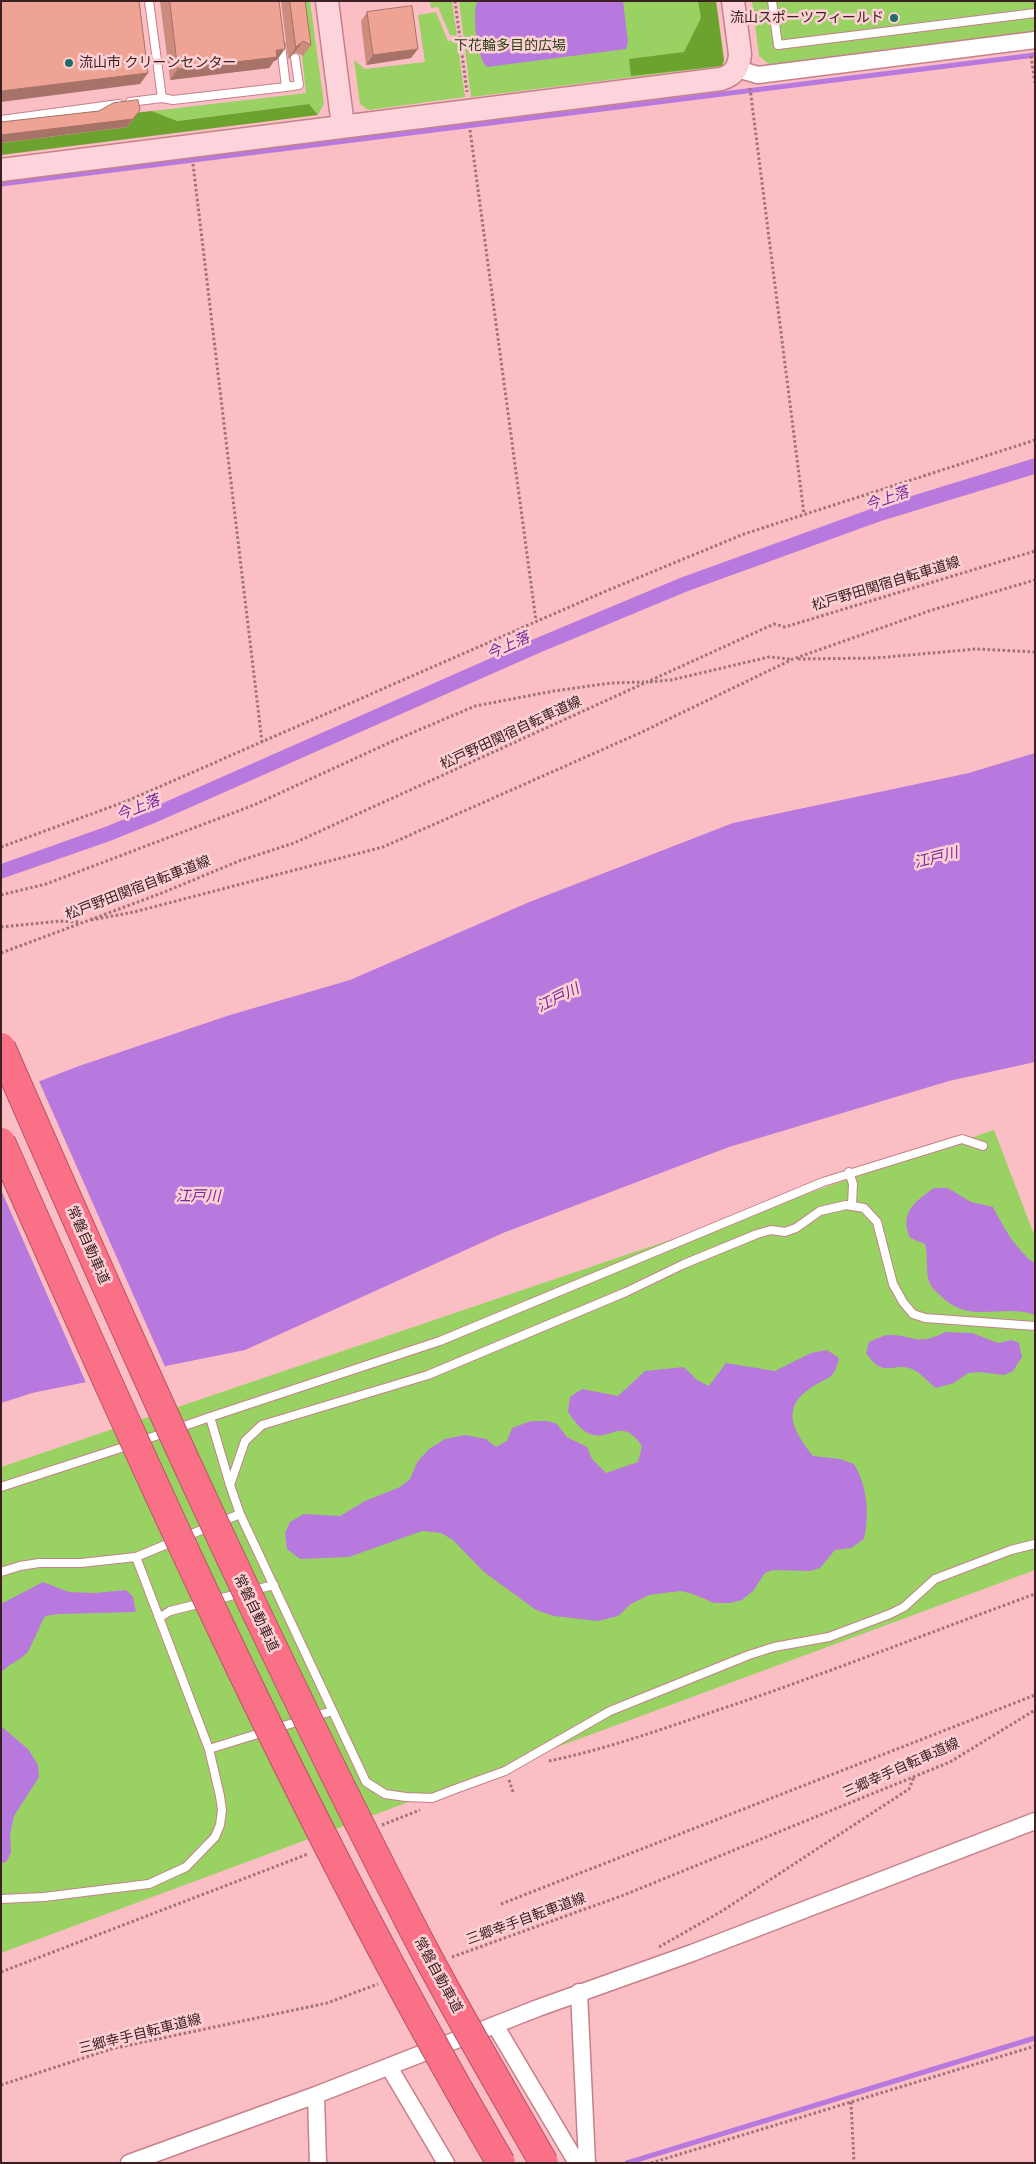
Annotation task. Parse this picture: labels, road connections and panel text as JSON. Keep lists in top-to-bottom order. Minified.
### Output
{"streets":{"highway":["常磐自動車道"],"path":["松戸野田関宿自転車道線","三郷幸手自転車道線"]},"water":["今上落","江戸川"],"parks":["下花輪多目的広場"],"places":["流山スポーツフィールド","流山市 クリーンセンター"]}
